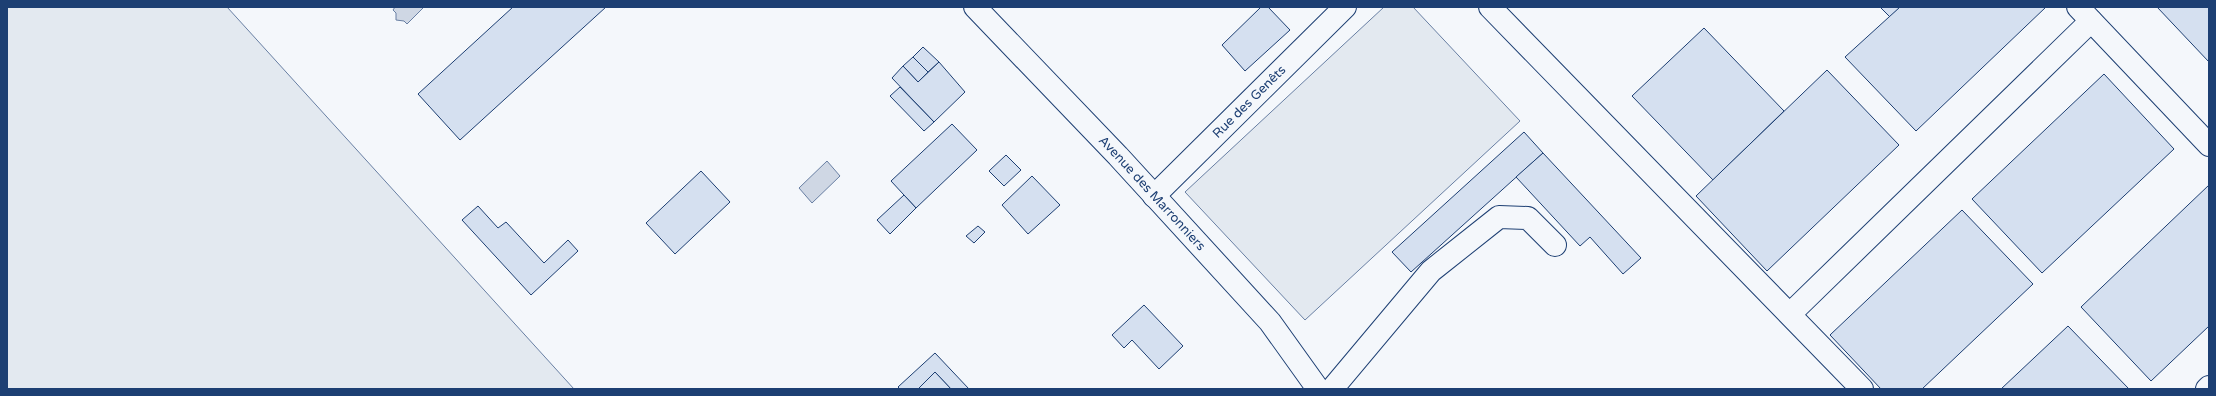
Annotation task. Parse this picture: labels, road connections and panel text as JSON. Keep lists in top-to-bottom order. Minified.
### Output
{"streets":{"street":["Rue des Genêts","Avenue des Marronniers"]},"crossings":[["Rue des Genêts","Avenue des Marronniers"]]}
